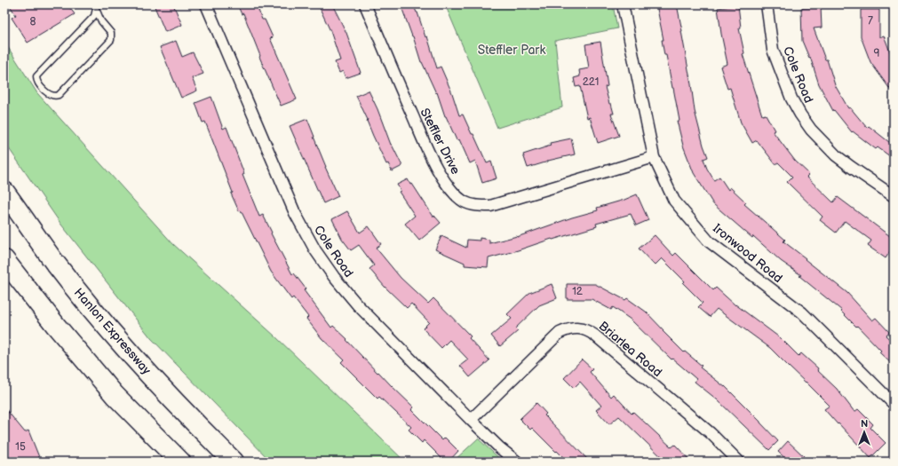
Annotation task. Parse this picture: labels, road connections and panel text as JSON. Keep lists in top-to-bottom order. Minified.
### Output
{"streets":{"highway":["Hanlon Expressway"],"street":["Cole Road","Steffler Drive","Ironwood Road","Briarlea Road"]},"crossings":[["Cole Road","Briarlea Road"],["Steffler Drive","Ironwood Road"]],"parks":["Steffler Park"],"house_numbers":["7","8","9","221","12","15"],"north":"top"}
